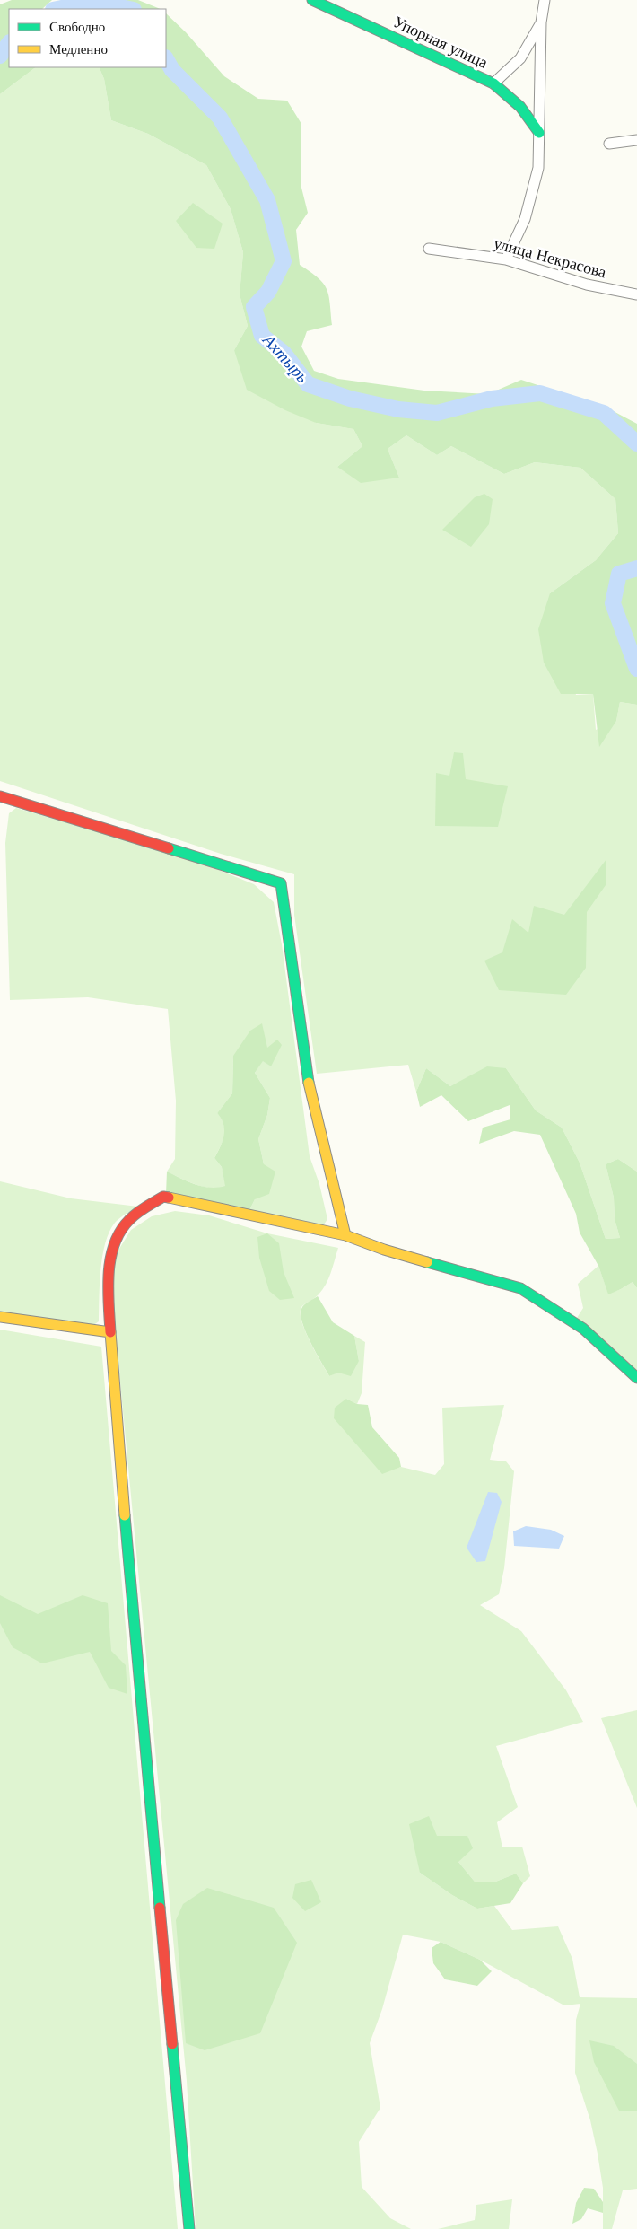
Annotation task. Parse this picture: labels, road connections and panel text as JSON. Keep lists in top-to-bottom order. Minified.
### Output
{"streets":{"street":["Упорная улица","улица Некрасова"]},"water":["Ахтырь"],"legend":["Свободно","Медленно"]}
